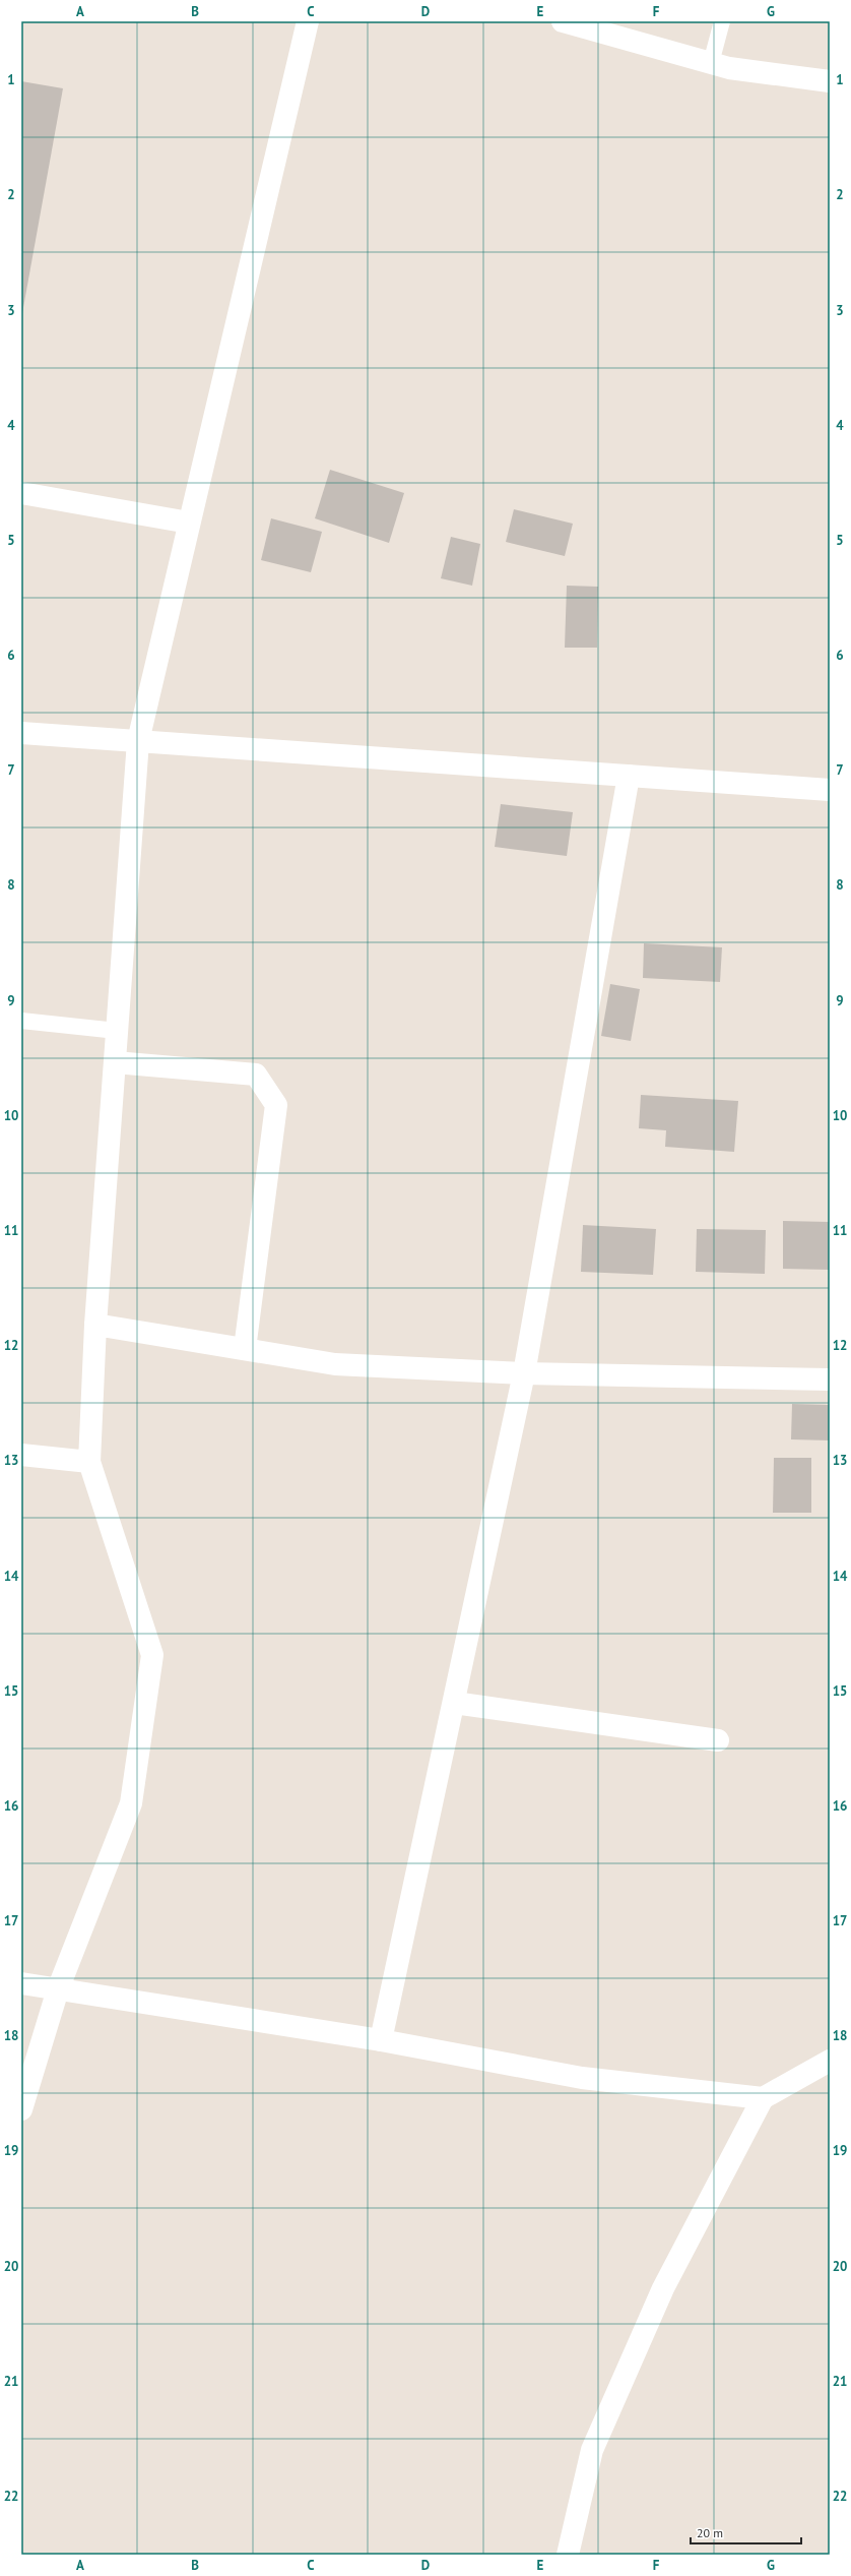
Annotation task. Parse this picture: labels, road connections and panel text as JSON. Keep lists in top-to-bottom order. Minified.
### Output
{"scale_bar":"20 m","grid":{"columns":["A","B","C","D","E","F","G"],"rows":["1","2","3","4","5","6","7","8","9","10","11","12","13","14","15","16","17","18","19","20","21","22"]}}
